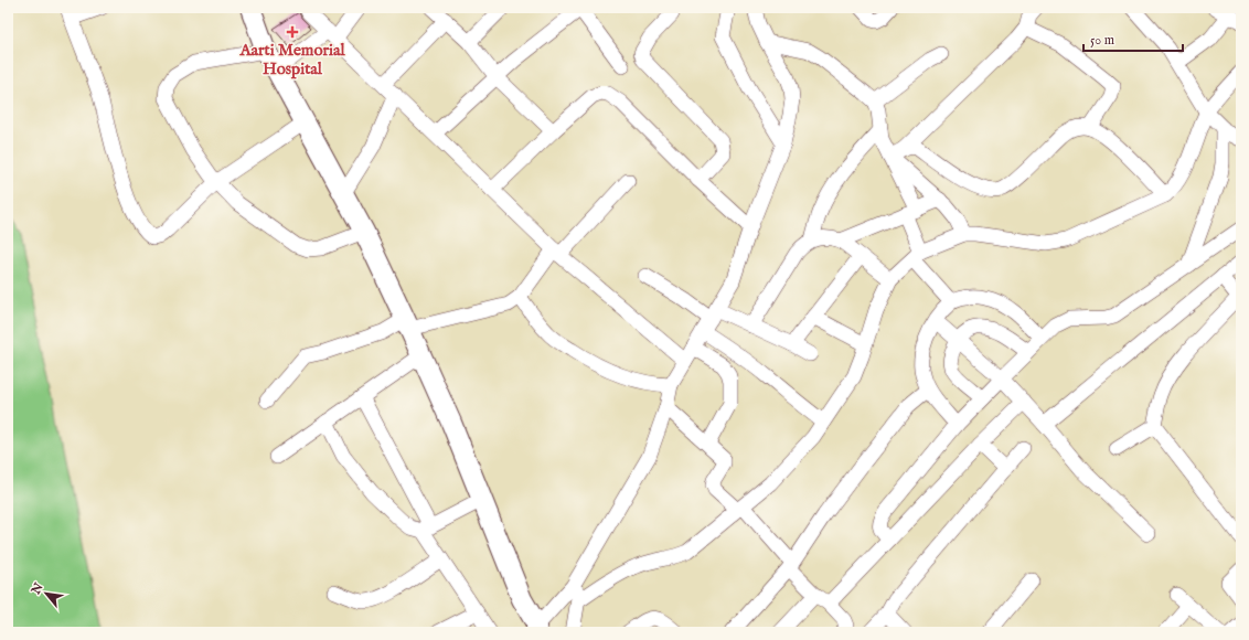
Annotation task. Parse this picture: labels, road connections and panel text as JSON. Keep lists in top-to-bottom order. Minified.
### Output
{"places":{"health":["Aarti Memorial Hospital"]},"scale_bar":"50 m","north":"top left"}
